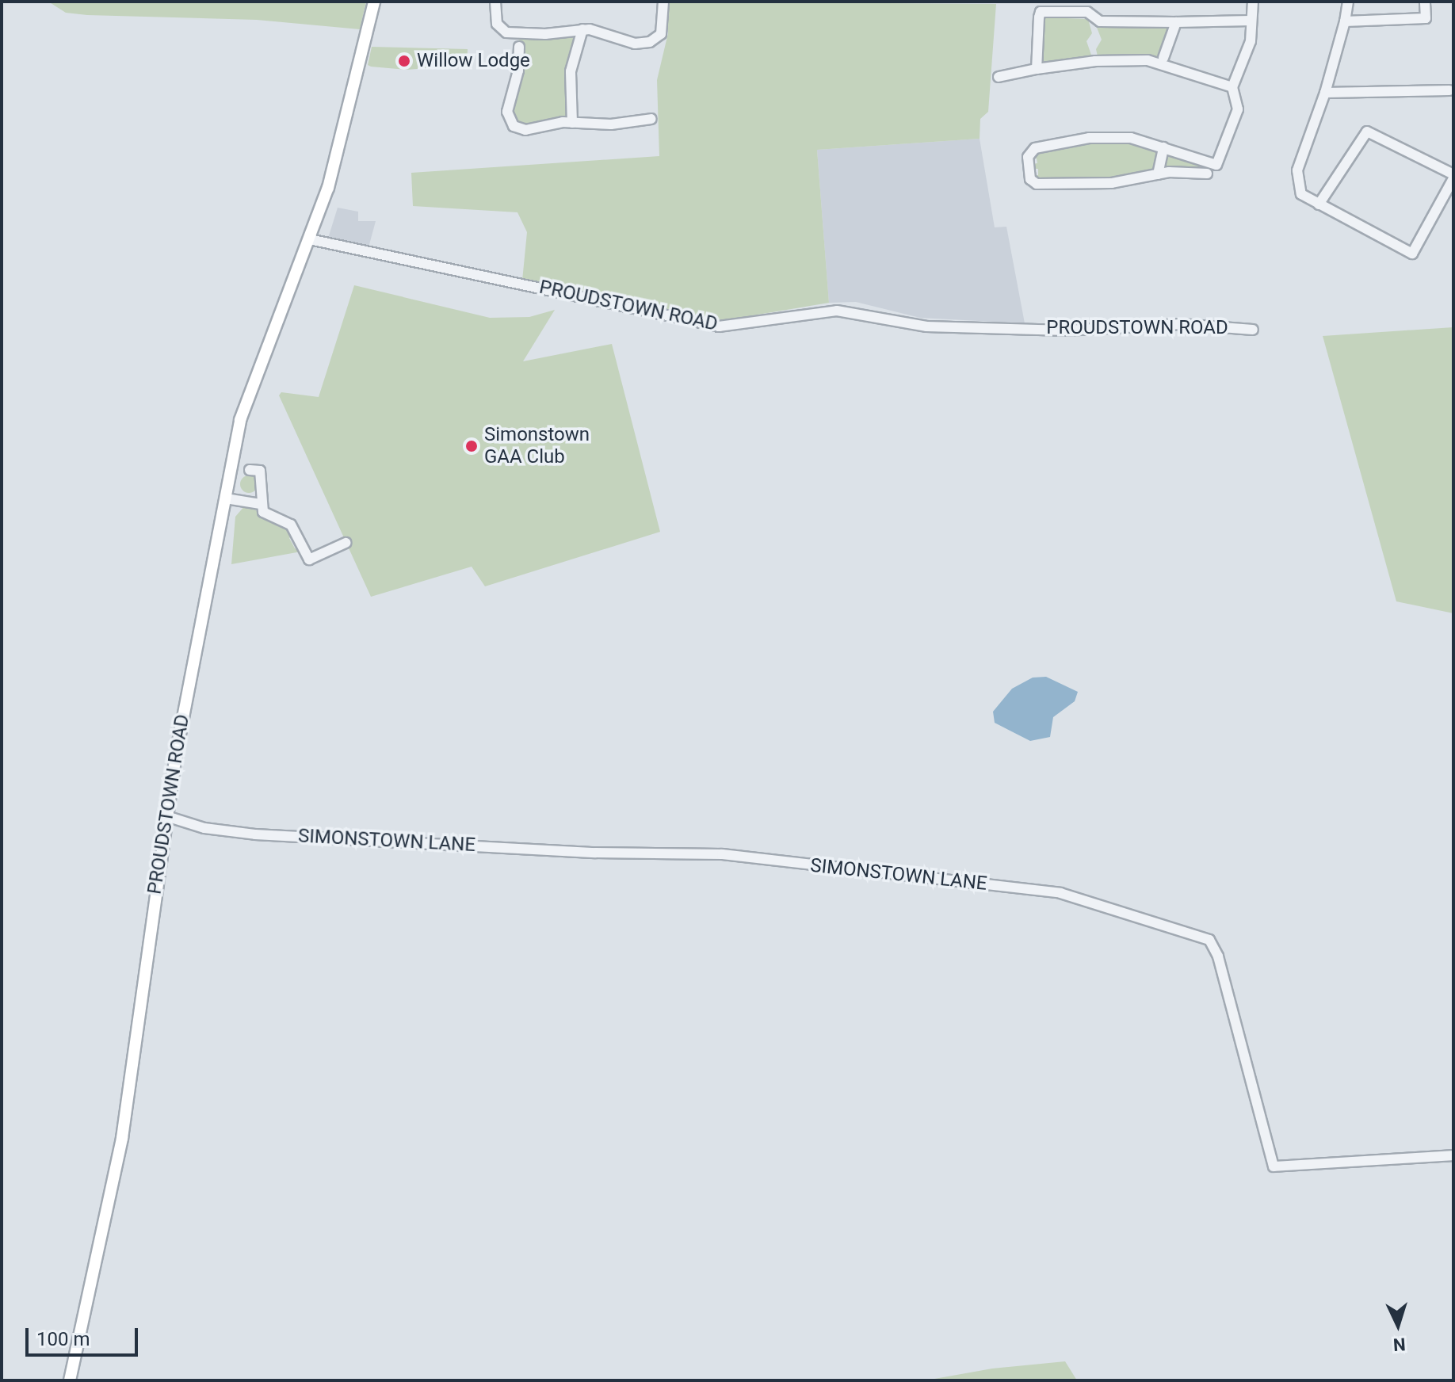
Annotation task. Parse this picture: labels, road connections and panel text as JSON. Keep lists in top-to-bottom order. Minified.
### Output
{"streets":{"main road":["PROUDSTOWN ROAD"],"street":["SIMONSTOWN LANE"]},"crossings":[["PROUDSTOWN ROAD","SIMONSTOWN LANE"]],"places":["Willow Lodge","Simonstown GAA Club"],"scale_bar":"100 m","north":"bottom"}
